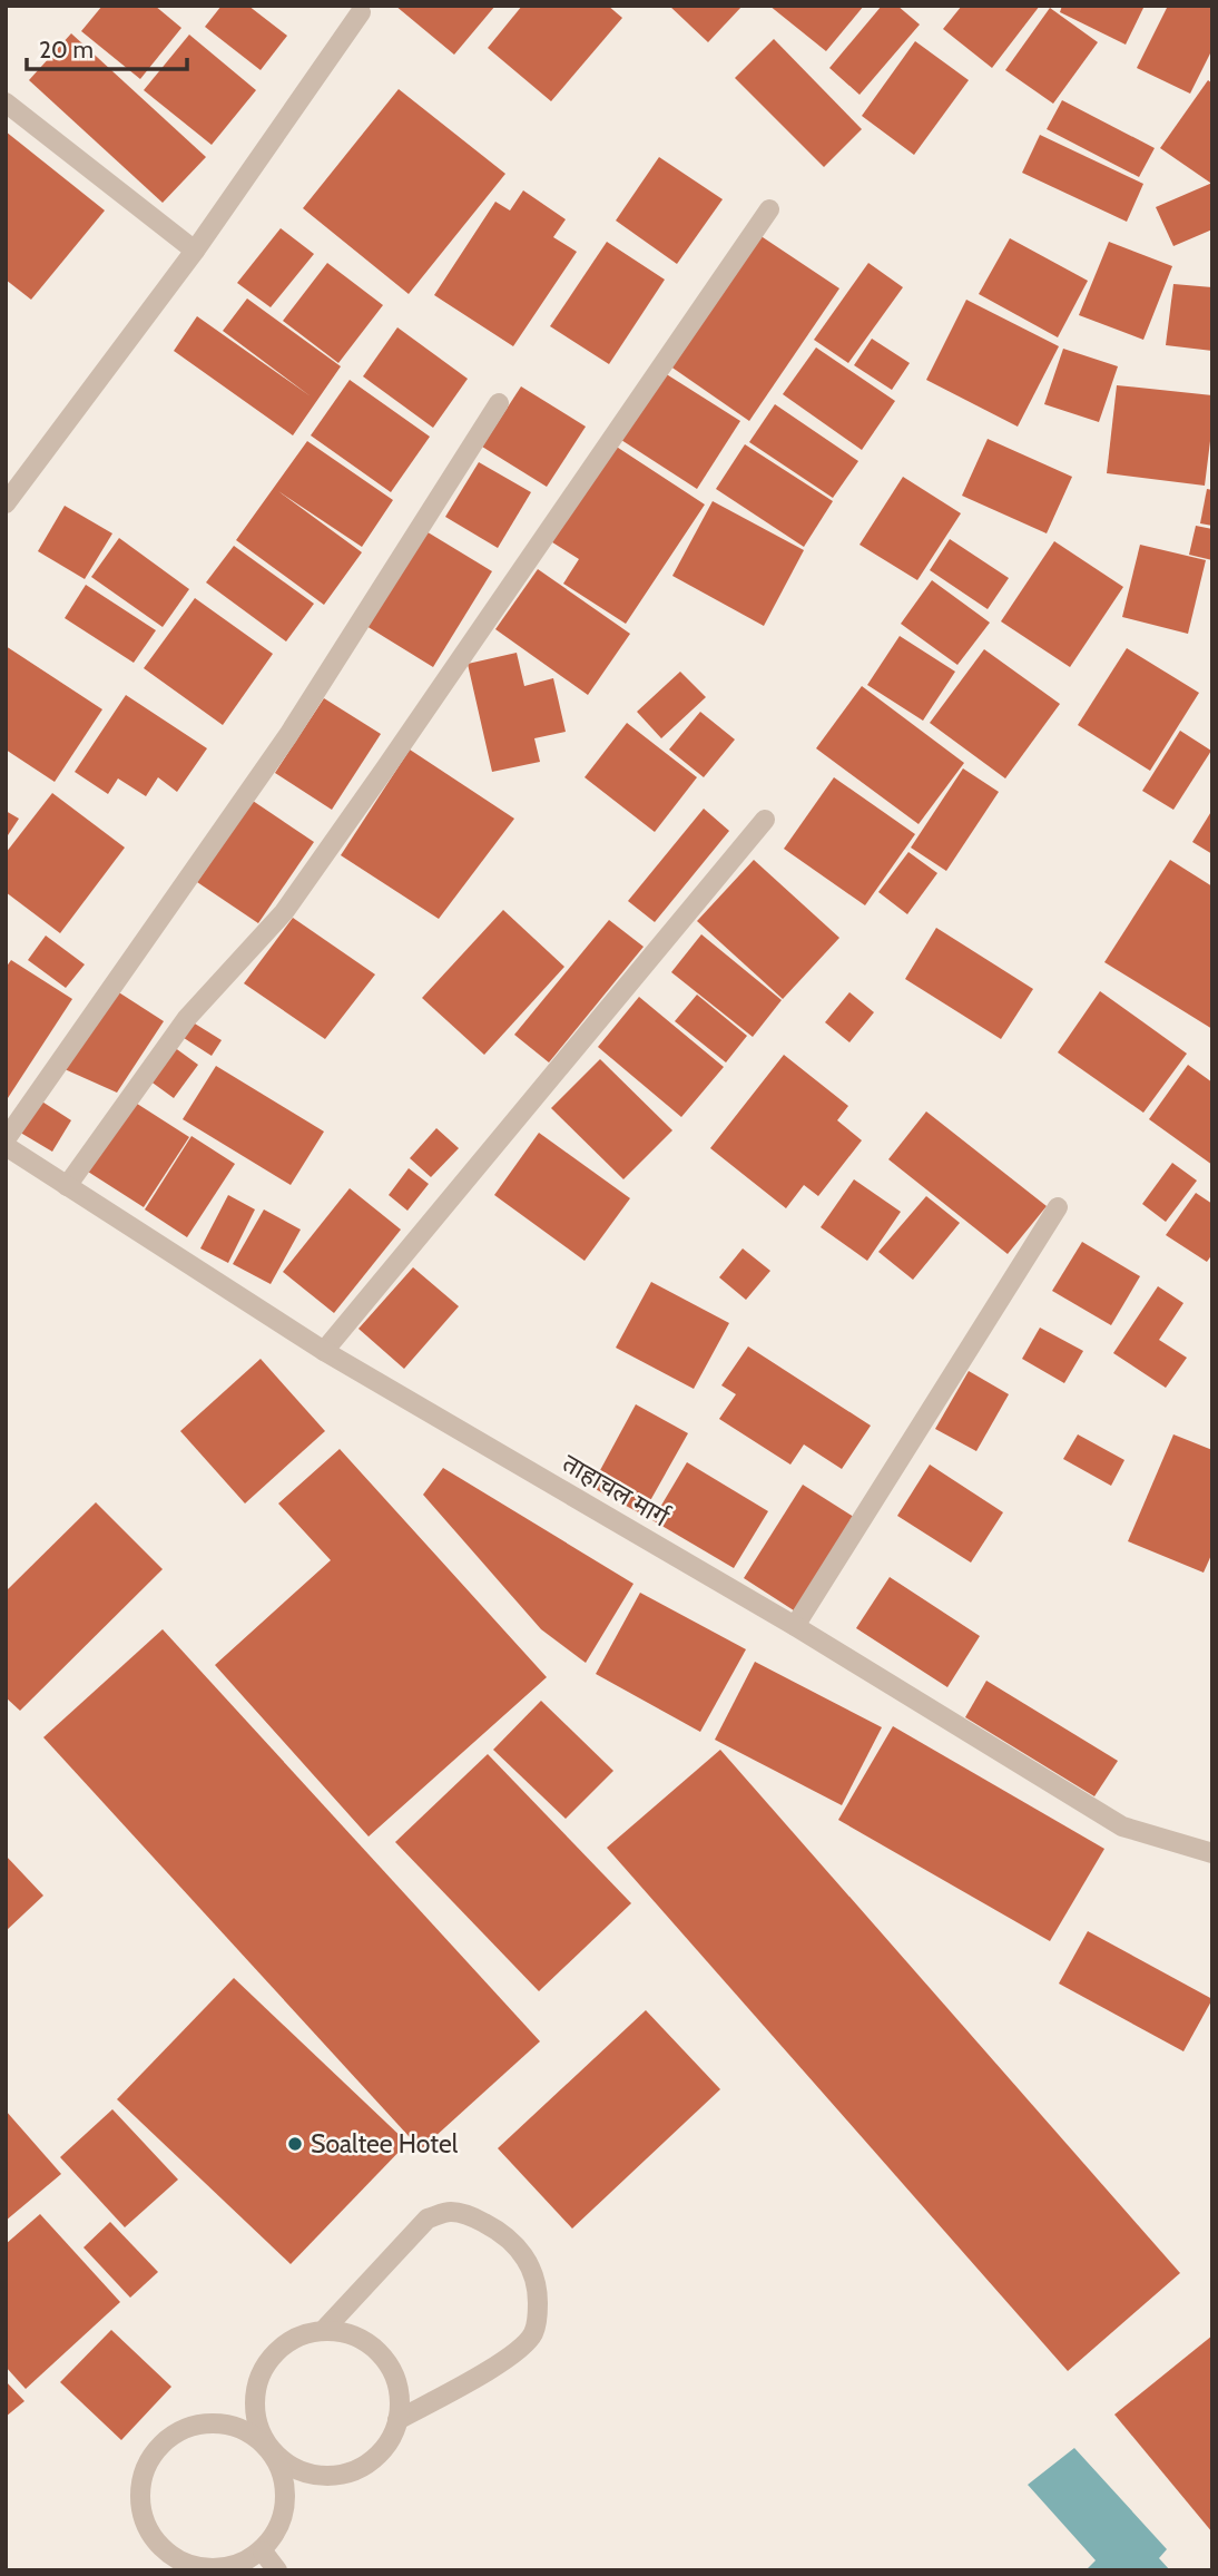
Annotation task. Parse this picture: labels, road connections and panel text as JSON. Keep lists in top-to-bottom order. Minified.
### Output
{"streets":{"street":["ताहाचल मार्ग"]},"places":["Soaltee Hotel"],"scale_bar":"20 m"}
